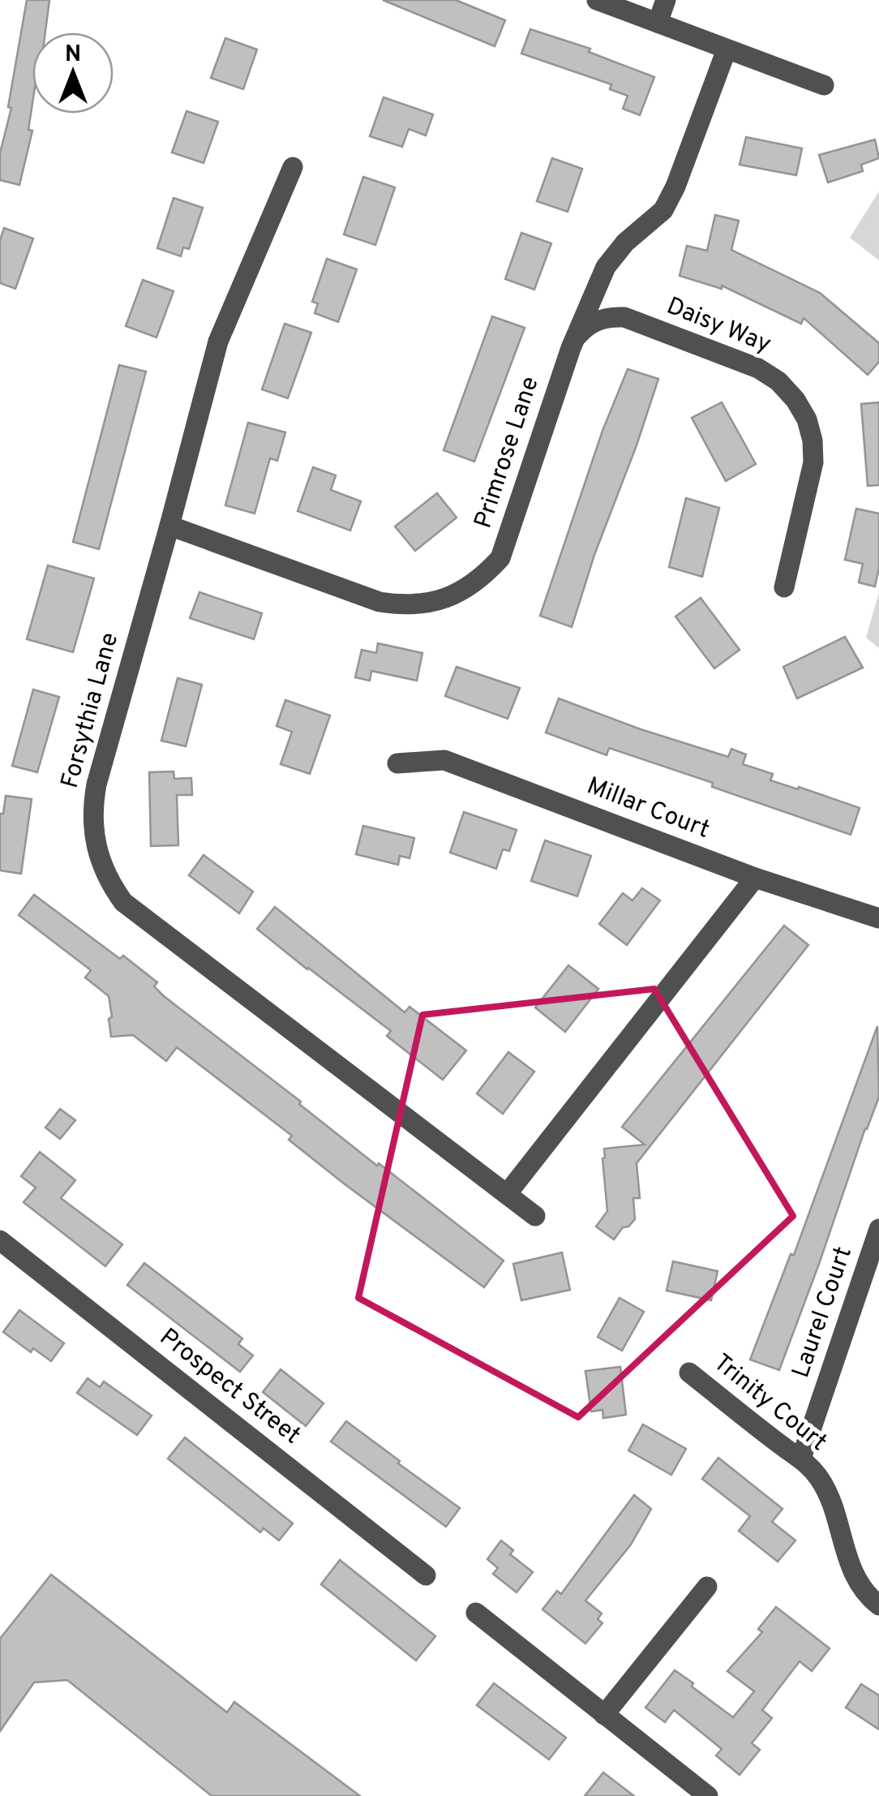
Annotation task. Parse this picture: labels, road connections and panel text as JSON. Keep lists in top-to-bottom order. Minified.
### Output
{"streets":{"street":["Daisy Way","Primrose Lane","Forsythia Lane","Millar Court","Laurel Court","Prospect Street","Trinity Court"]},"crossings":[["Daisy Way","Primrose Lane"],["Primrose Lane","Forsythia Lane"],["Laurel Court","Trinity Court"]],"north":"top"}
